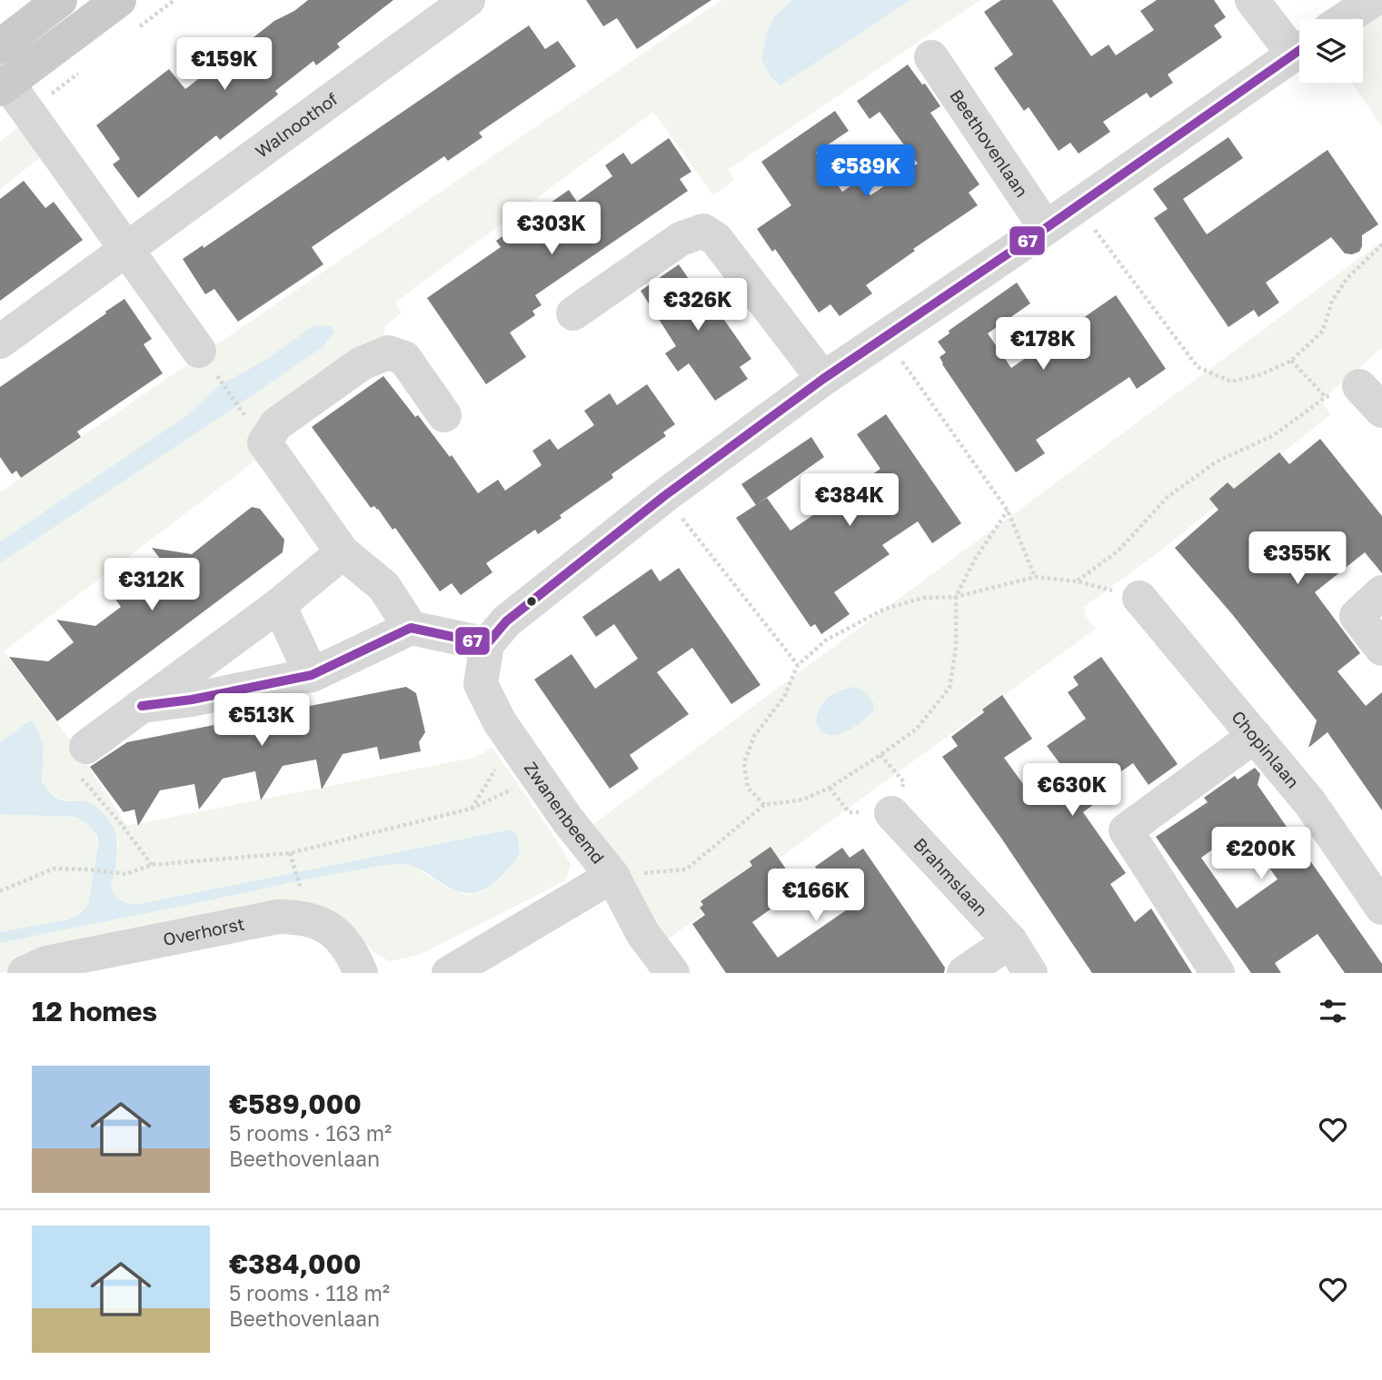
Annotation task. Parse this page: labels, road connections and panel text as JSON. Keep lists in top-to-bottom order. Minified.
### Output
{"streets":{"street":["Walnoothof","Beethovenlaan","Chopinlaan","Zwanenbeemd","Brahmslaan","Overhorst"]},"lines":["transit line 67"],"page":{"price":["€159K","€589K","€303K","€326K","€178K","€384K","€355K","€312K","€513K","€630K","€200K","€166K"],"heading":"12 homes","list":[{"name":"€589,000","note":"5 rooms · 163 m² · Beethovenlaan"},{"name":"€384,000","note":"5 rooms · 118 m² · Beethovenlaan"}]}}
